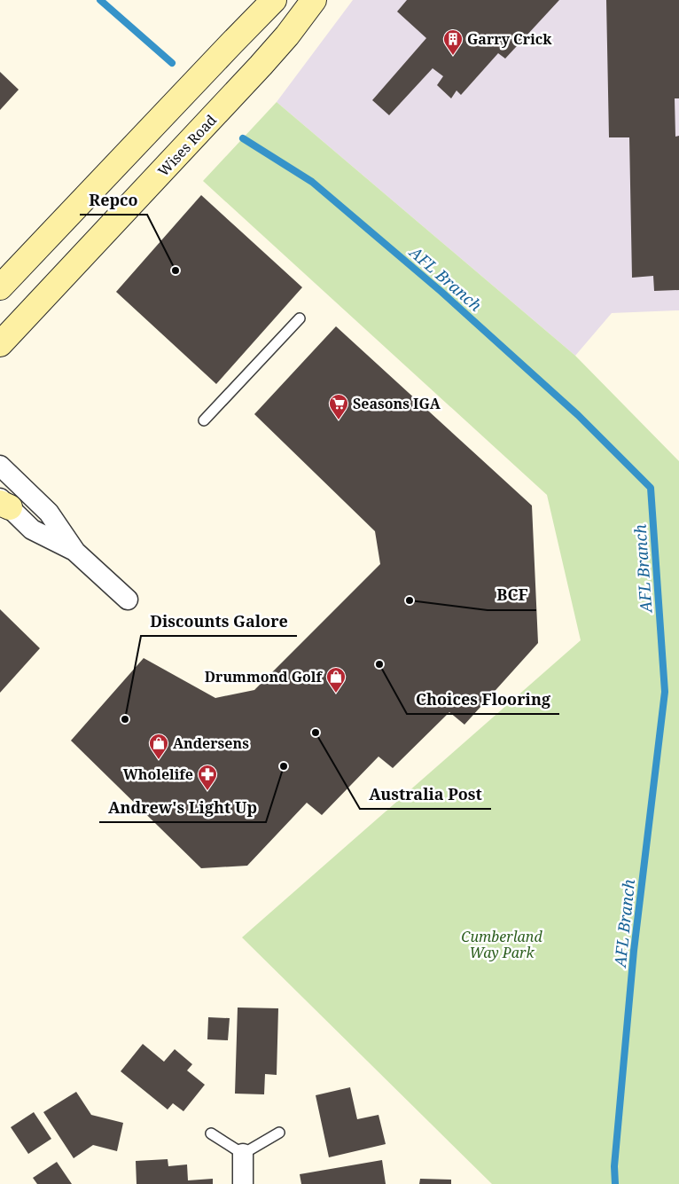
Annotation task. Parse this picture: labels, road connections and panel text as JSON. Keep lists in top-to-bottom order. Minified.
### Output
{"streets":{"main road":["Wises Road"]},"water":["AFL Branch"],"parks":["Cumberland Way Park"],"places":{"building":["Garry Crick"],"other":["Repco","BCF","Choices Flooring","Discounts Galore","Australia Post","Andrew's Light Up"],"supermarket":["Seasons IGA"],"shop":["Drummond Golf","Andersens"],"pharmacy":["Wholelife"]}}
